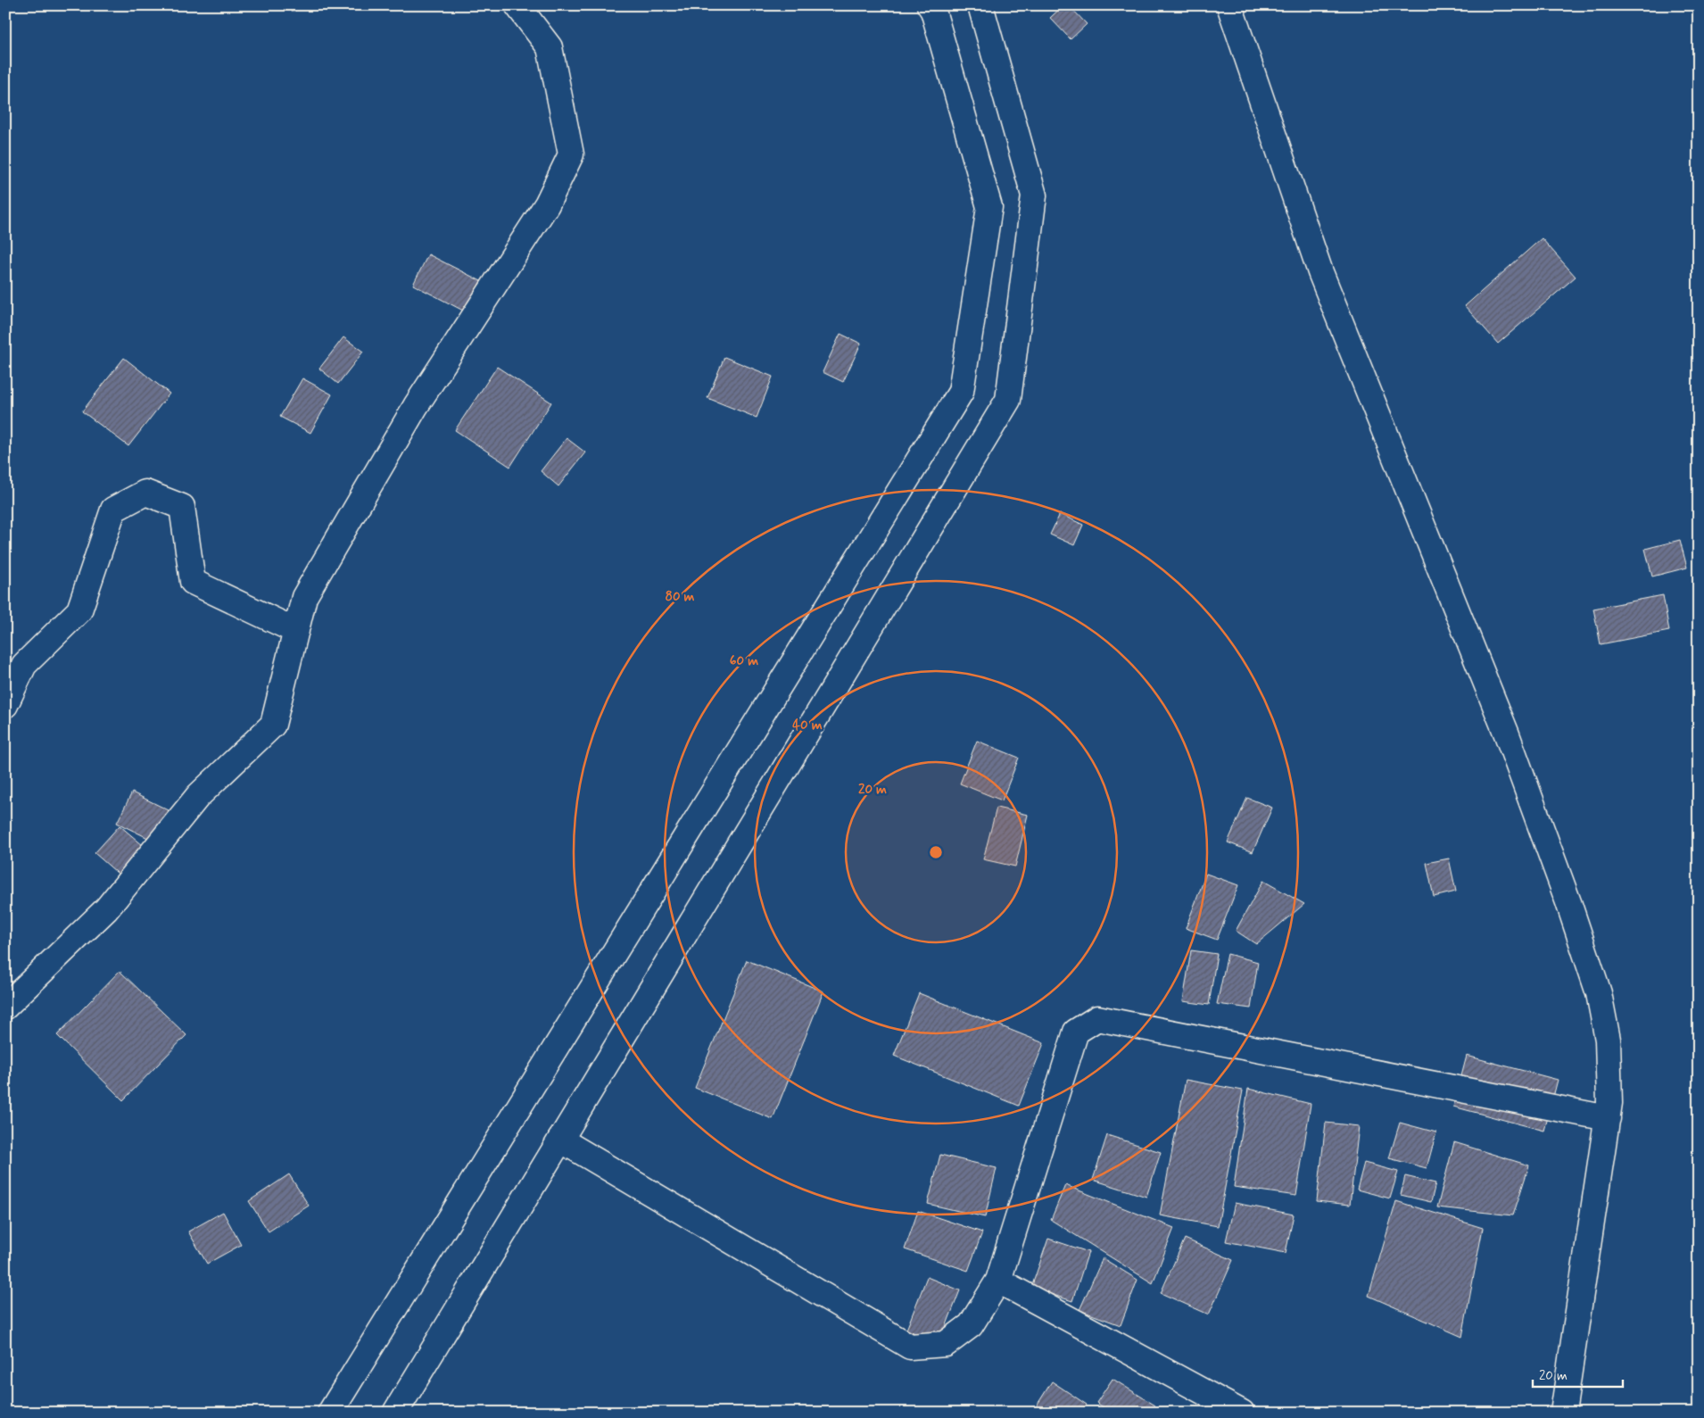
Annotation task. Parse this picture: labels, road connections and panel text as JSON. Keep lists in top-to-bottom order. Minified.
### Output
{"scale_bar":"20 m","rings":["80 m","60 m","40 m","20 m"]}
